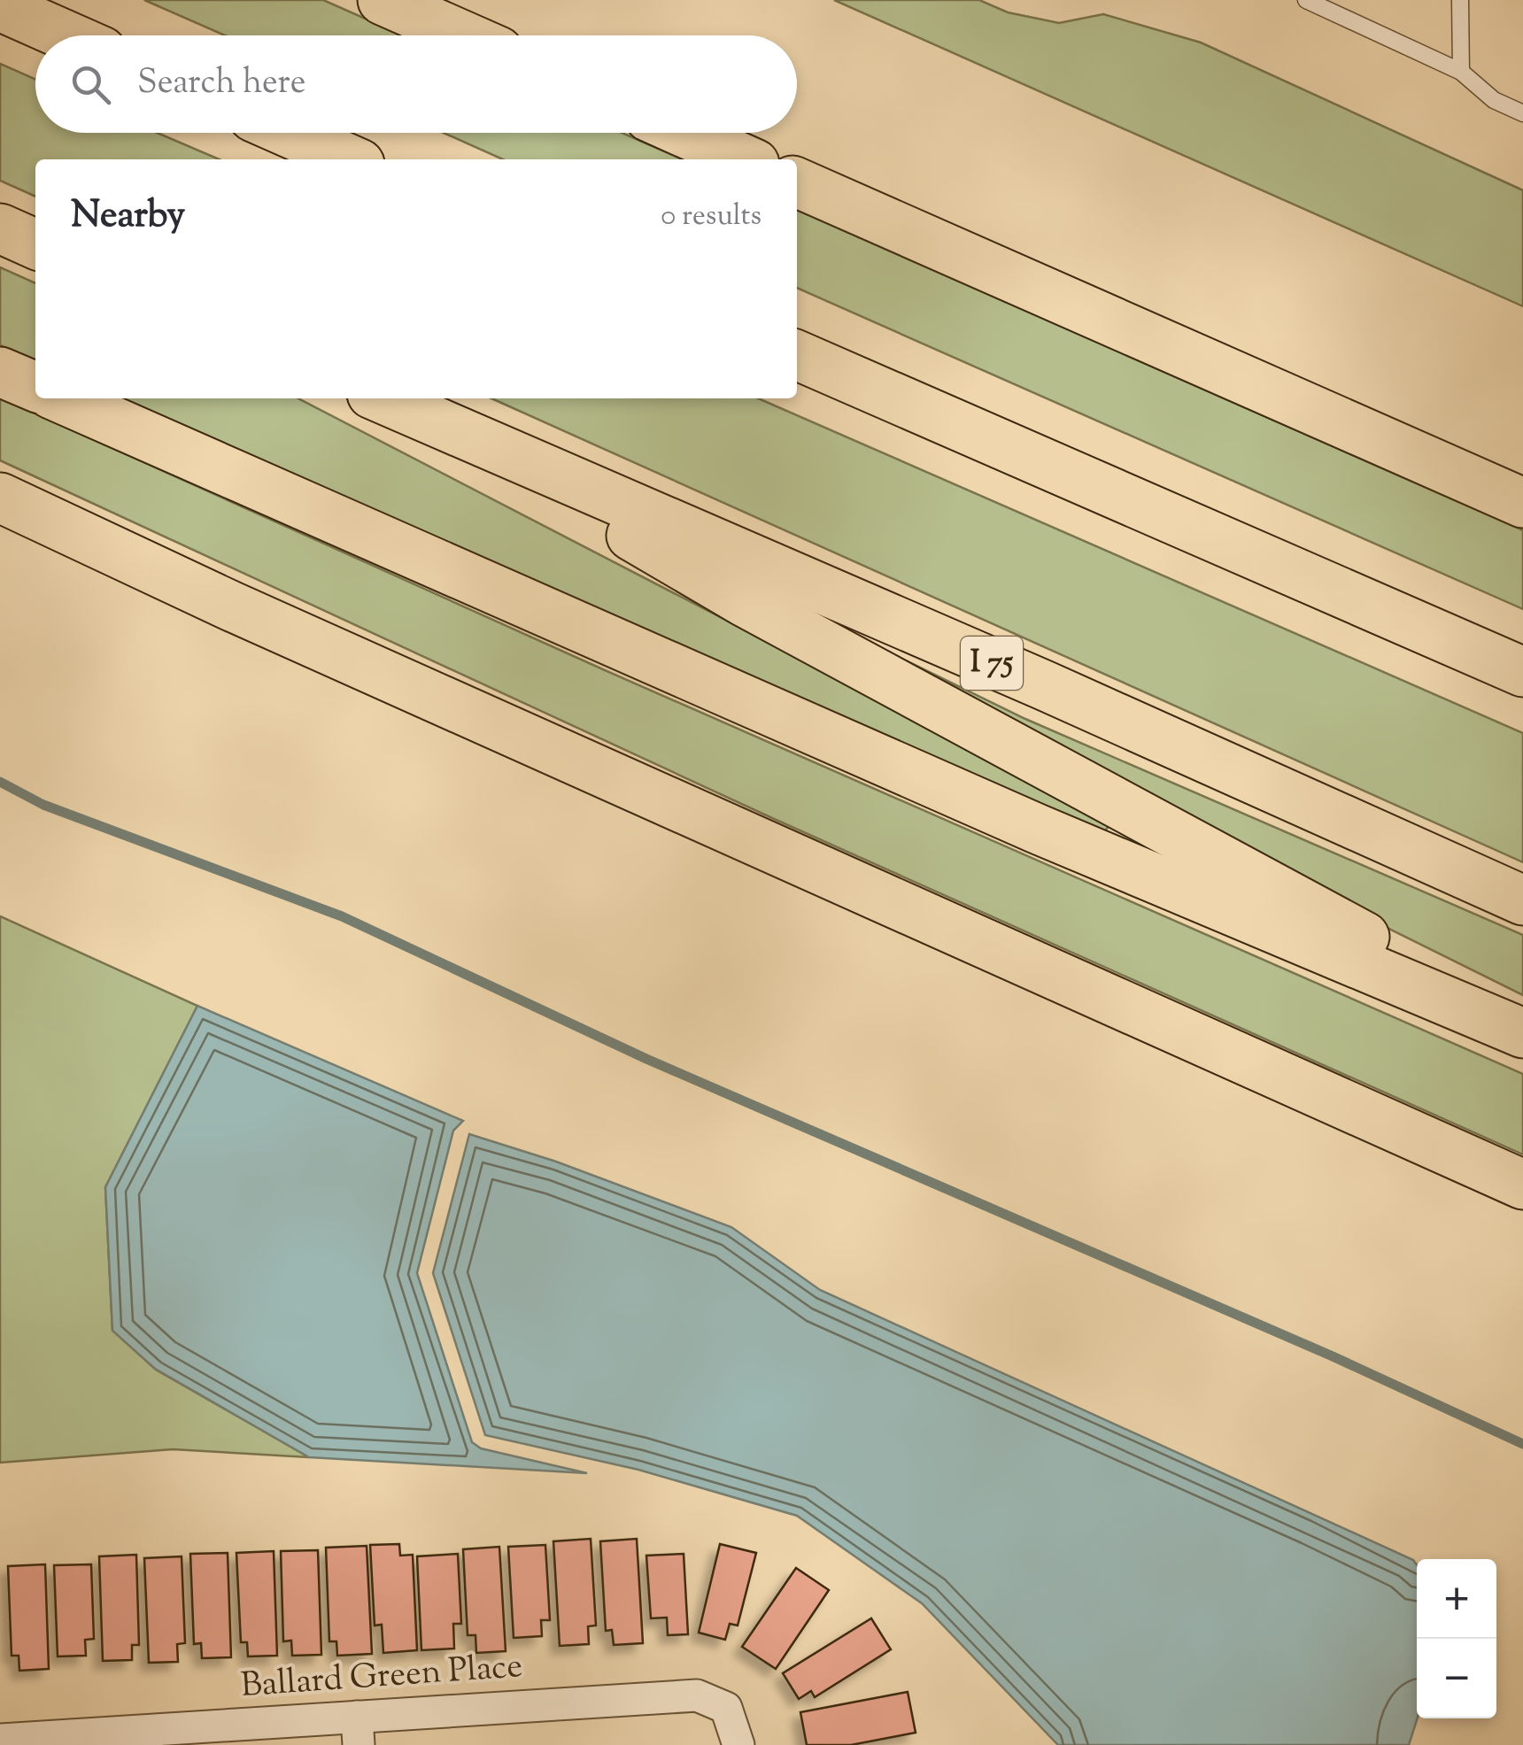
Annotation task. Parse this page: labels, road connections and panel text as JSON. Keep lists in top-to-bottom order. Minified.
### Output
{"streets":{"highway":["I 75"],"street":["Ballard Green Place"]},"page":{"search":"Search here","heading":["Nearby","0 results"],"map_buttons":["+","−"]}}
